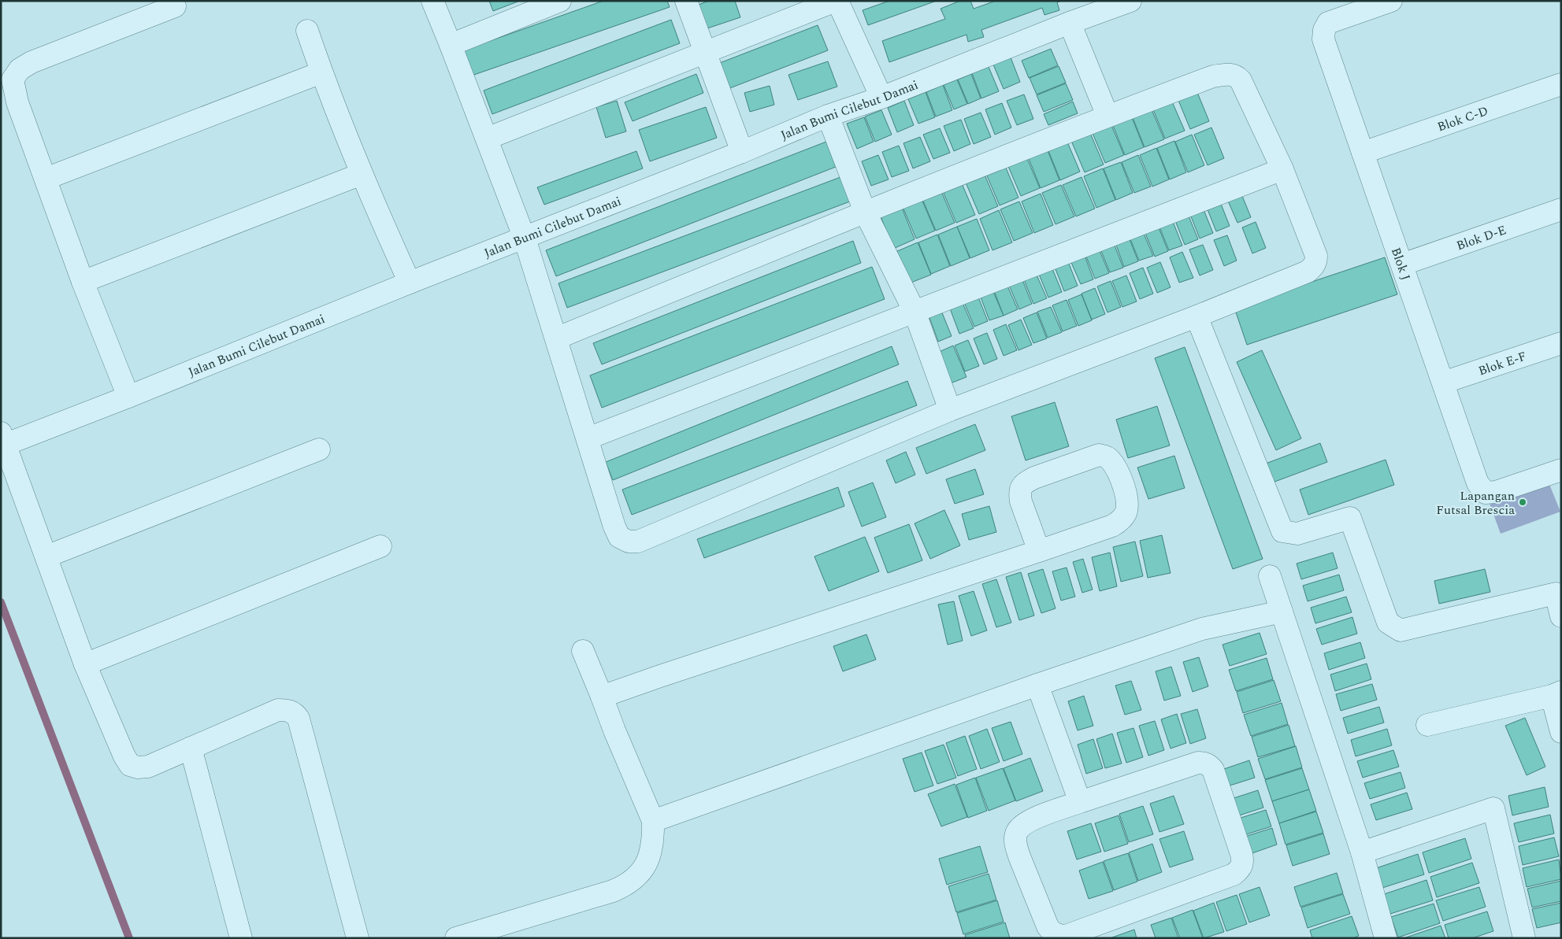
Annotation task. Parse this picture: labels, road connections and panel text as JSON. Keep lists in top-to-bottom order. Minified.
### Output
{"streets":{"street":["Jalan Bumi Cilebut Damai","Blok C-D","Blok D-E","Blok J","Blok E-F"]},"crossings":[["Blok C-D","Blok J"],["Blok D-E","Blok J"],["Blok J","Blok E-F"]],"places":["Lapangan Futsal Brescia"]}
